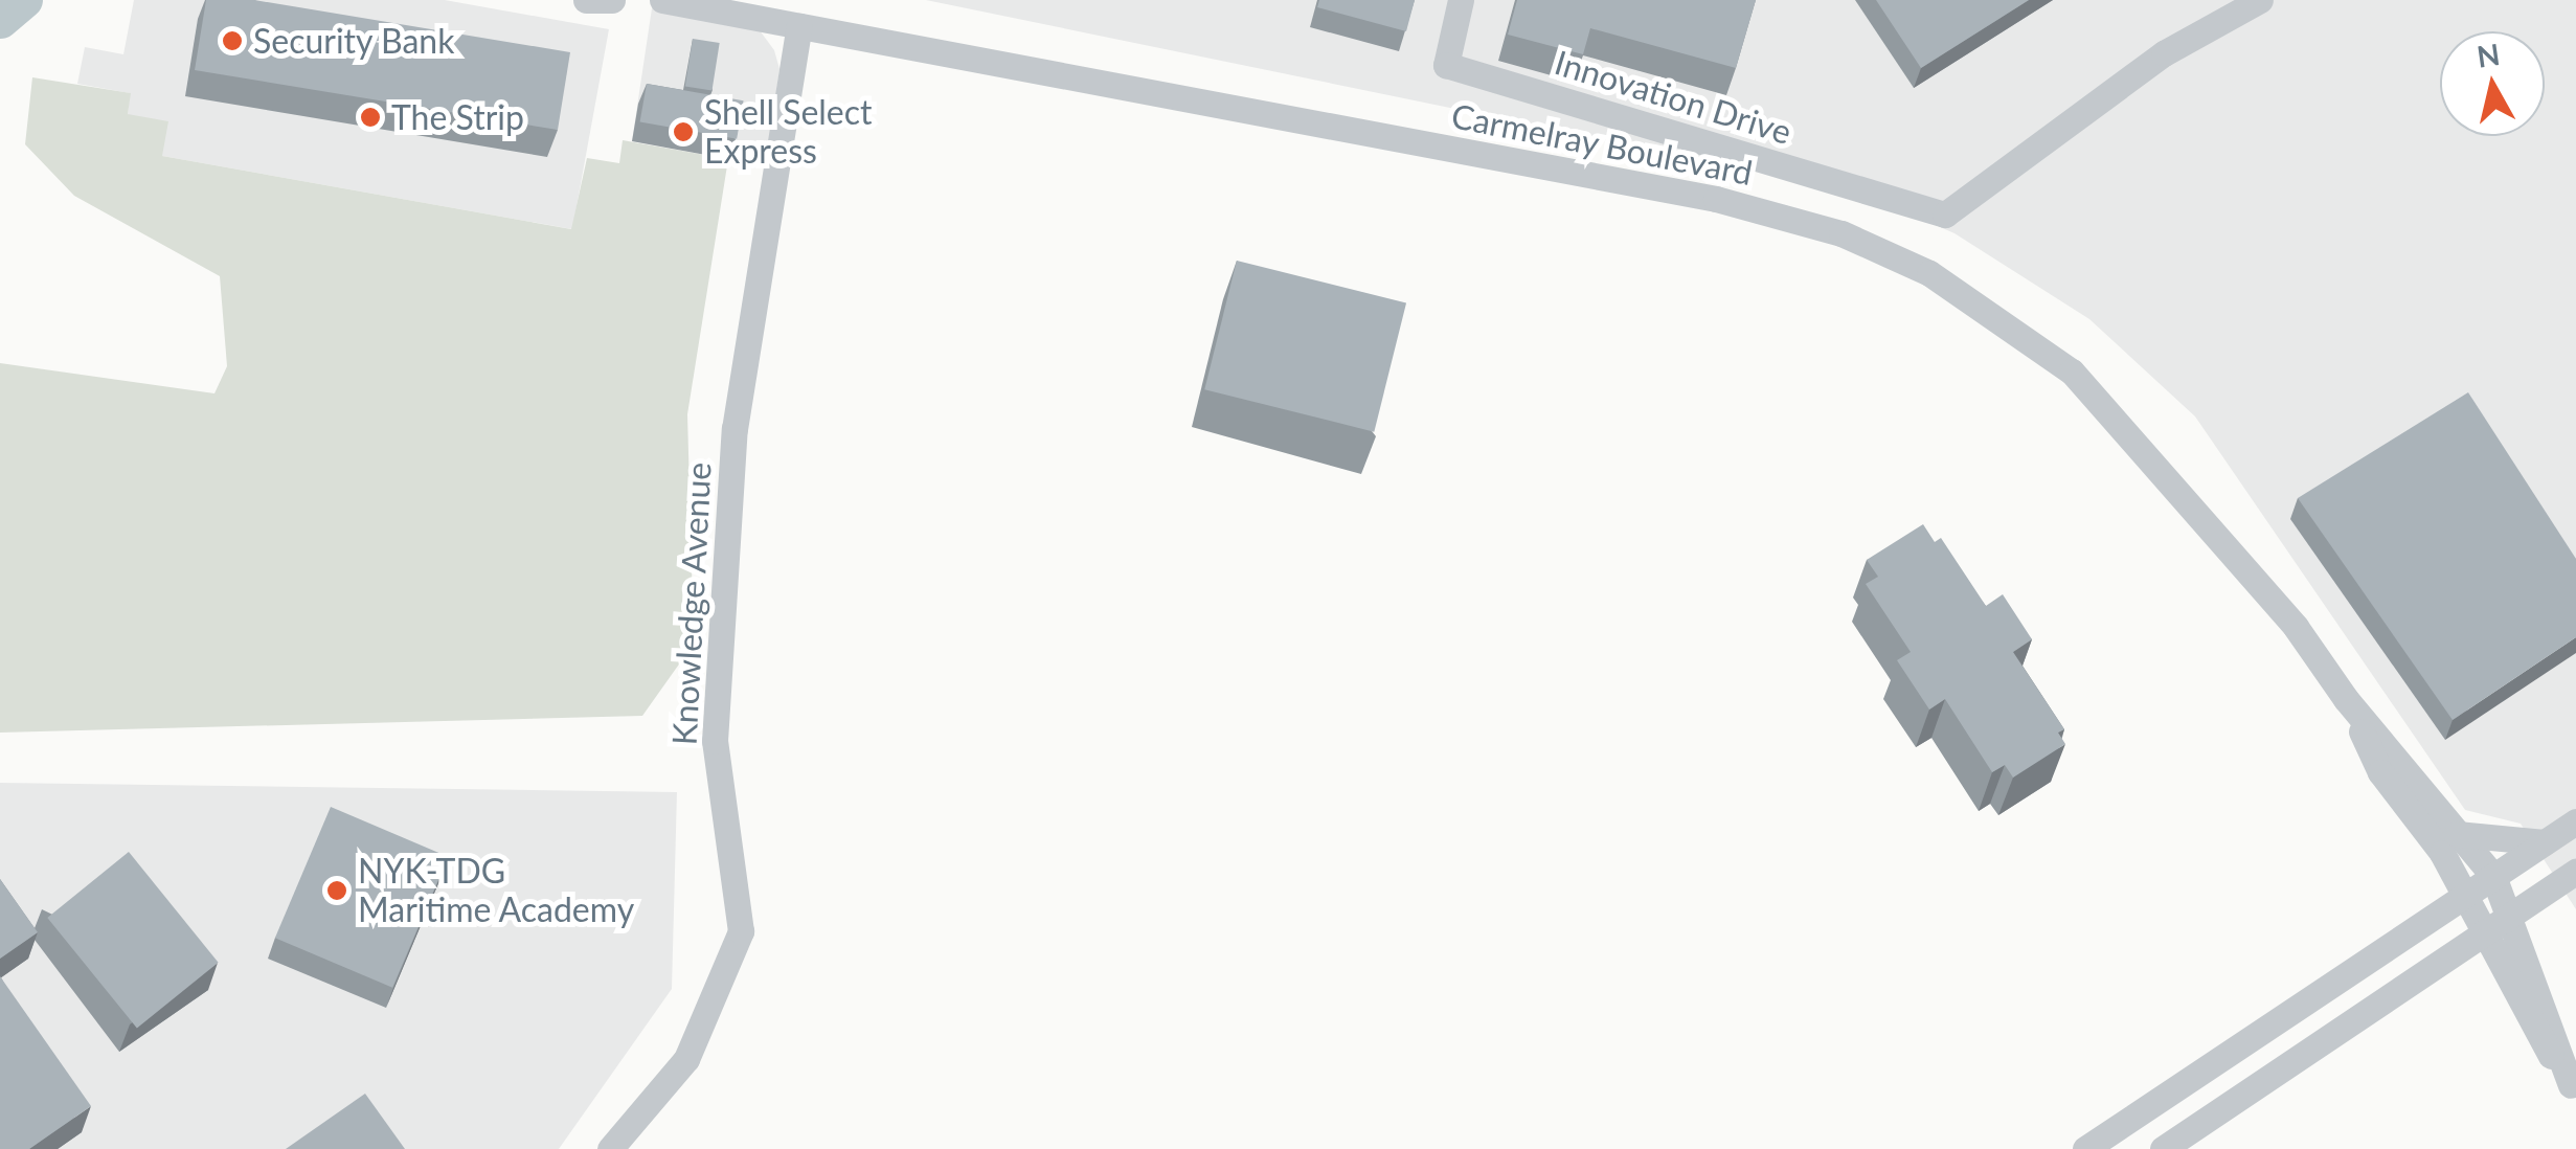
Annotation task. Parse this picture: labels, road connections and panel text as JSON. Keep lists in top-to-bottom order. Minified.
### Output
{"streets":{"street":["Innovation Drive","Carmelray Boulevard","Knowledge Avenue"]},"crossings":[["Carmelray Boulevard","Knowledge Avenue"]],"places":["Security Bank","The Strip","Shell Select Express","NYK-TDG Maritime Academy"],"north":"top"}
